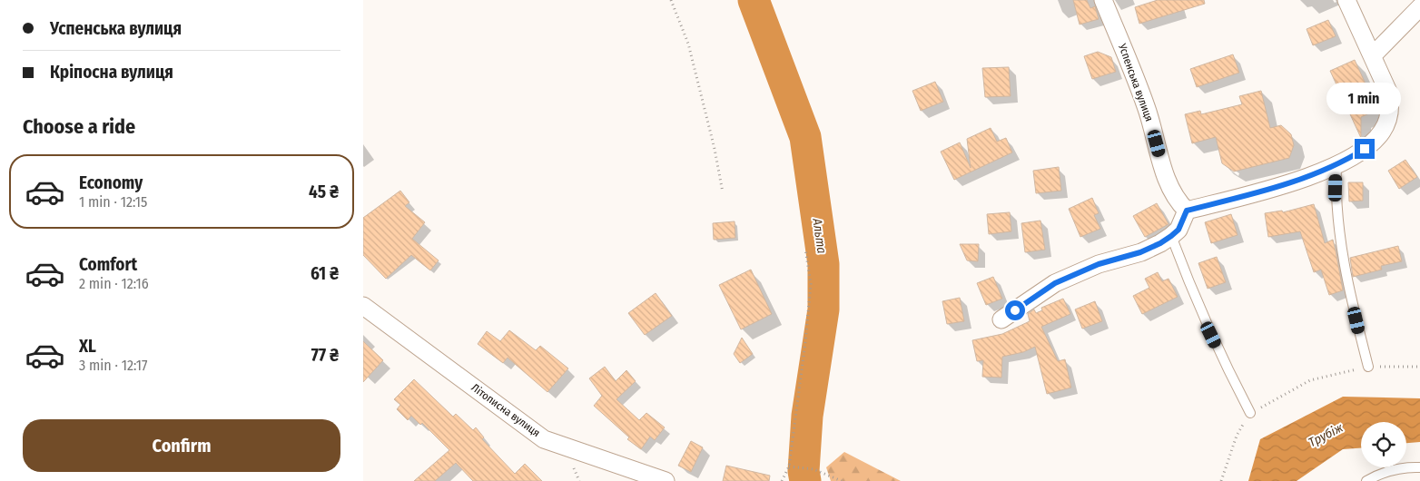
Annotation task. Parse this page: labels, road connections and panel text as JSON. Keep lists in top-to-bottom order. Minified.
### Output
{"streets":{"street":["Успенська вулиця","Літописна вулиця"]},"water":["Альта","Трубіж"],"page":{"banner":["Успенська вулиця","Кріпосна вулиця"],"bubble":"1 min","heading":"Choose a ride","list":[{"name":"Economy","note":"1 min · 12:15","value":"45 ₴"},{"name":"Comfort","note":"2 min · 12:16","value":"61 ₴"},{"name":"XL","note":"3 min · 12:17","value":"77 ₴"}],"buttons":"Confirm"}}
